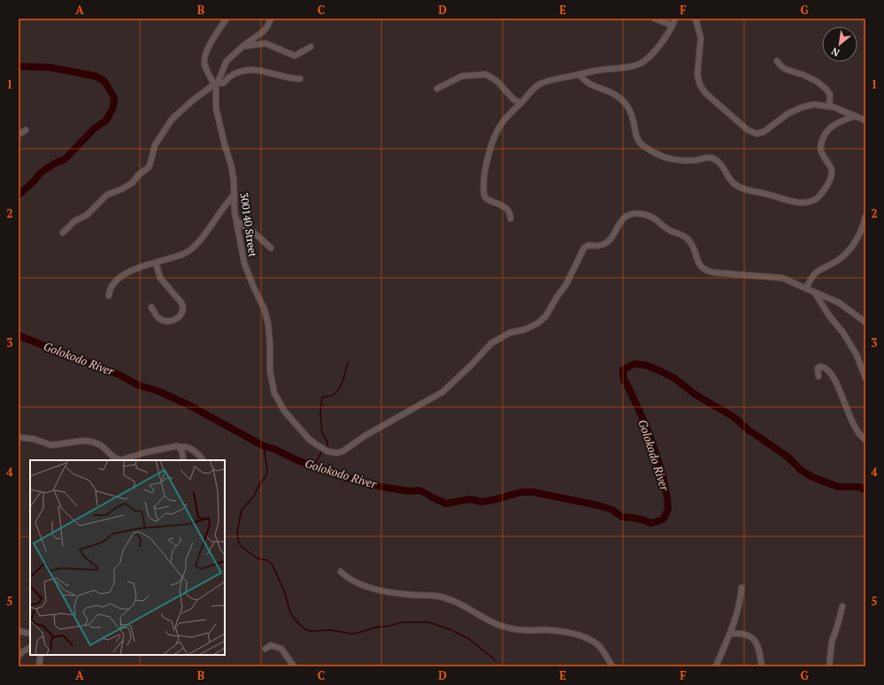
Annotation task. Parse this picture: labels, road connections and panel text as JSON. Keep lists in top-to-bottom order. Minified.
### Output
{"streets":{"street":["300140 Street"]},"water":["Golokodo River"],"north":"bottom left","grid":{"columns":["A","B","C","D","E","F","G"],"rows":["1","2","3","4","5"]}}
